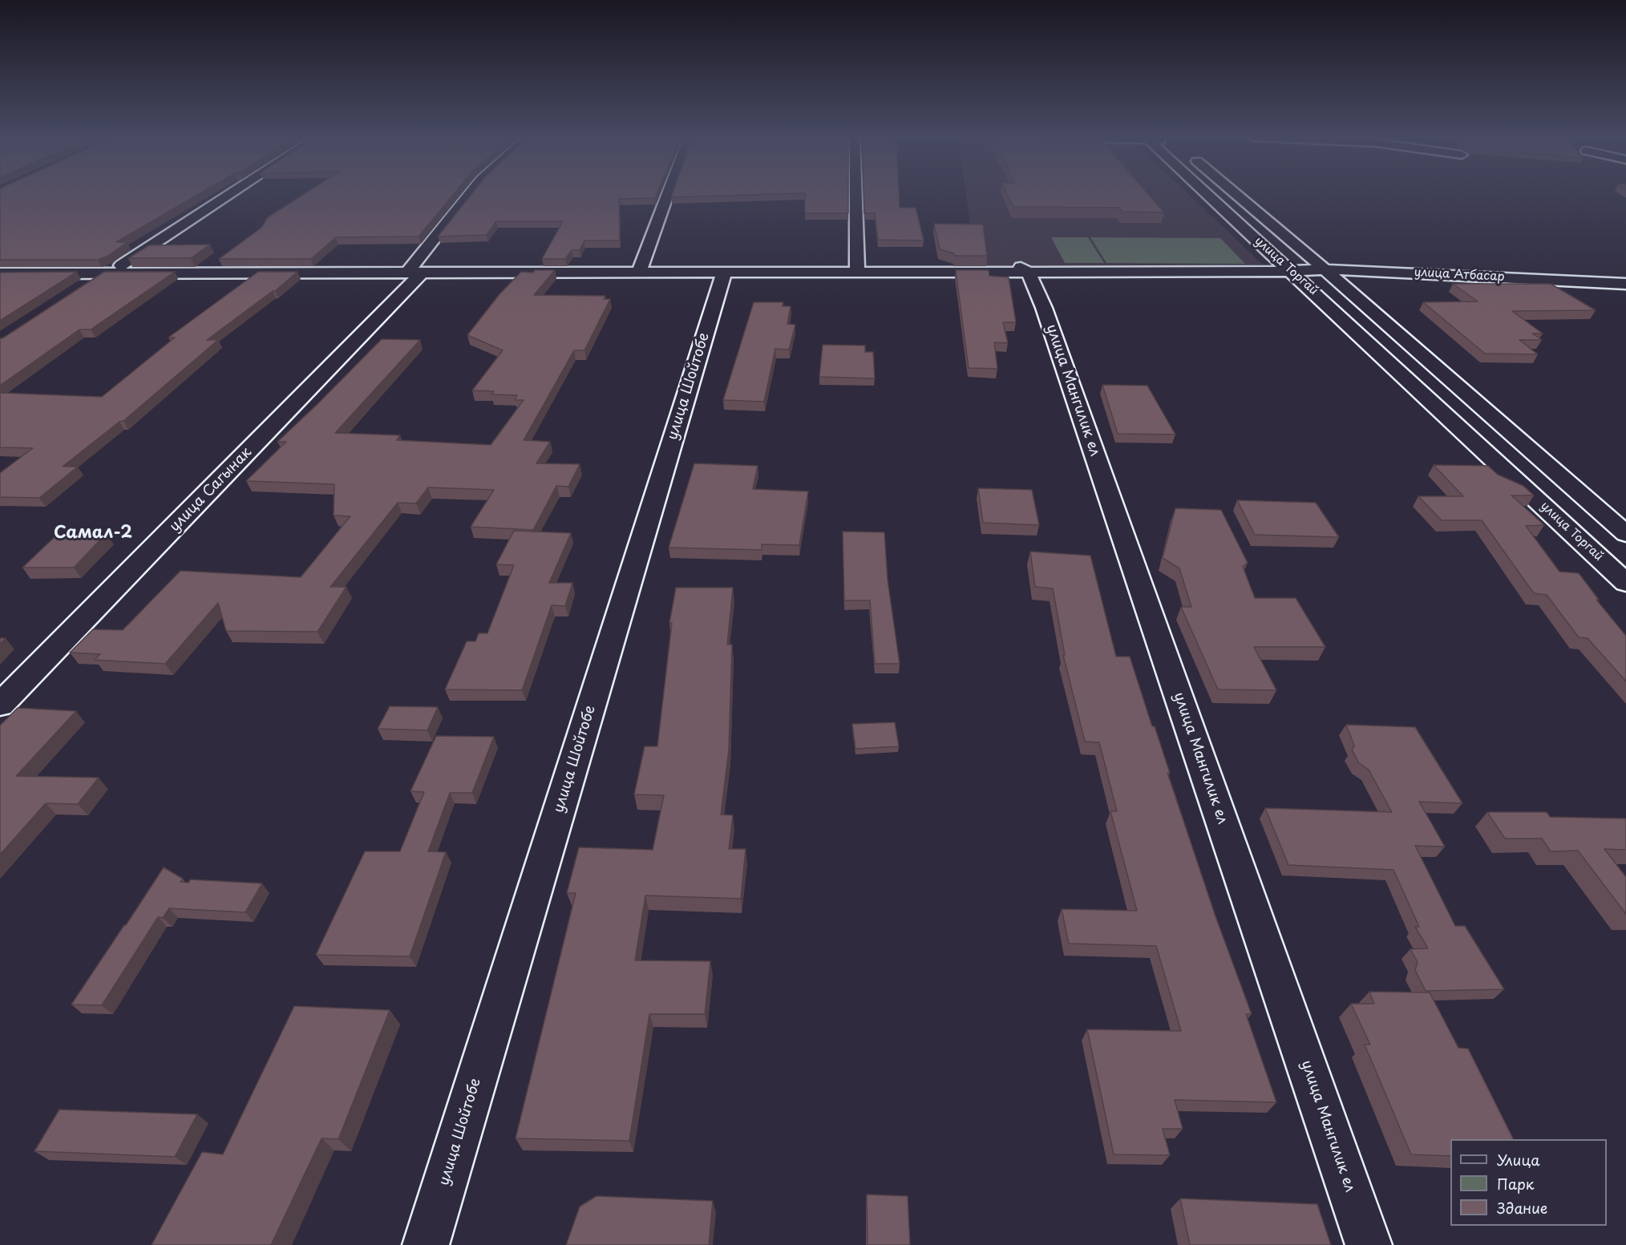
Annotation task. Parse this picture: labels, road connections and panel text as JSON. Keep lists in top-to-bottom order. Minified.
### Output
{"streets":{"street":["улица Торгай","улица Атбасар","улица Шойтобе","улица Мангилик ел","улица Сагынак"]},"crossings":[["улица Торгай","улица Атбасар"],["улица Атбасар","улица Шойтобе"],["улица Атбасар","улица Мангилик ел"],["улица Атбасар","улица Сагынак"]],"districts":["Самал-2"],"legend":["Улица","Парк","Здание"]}
